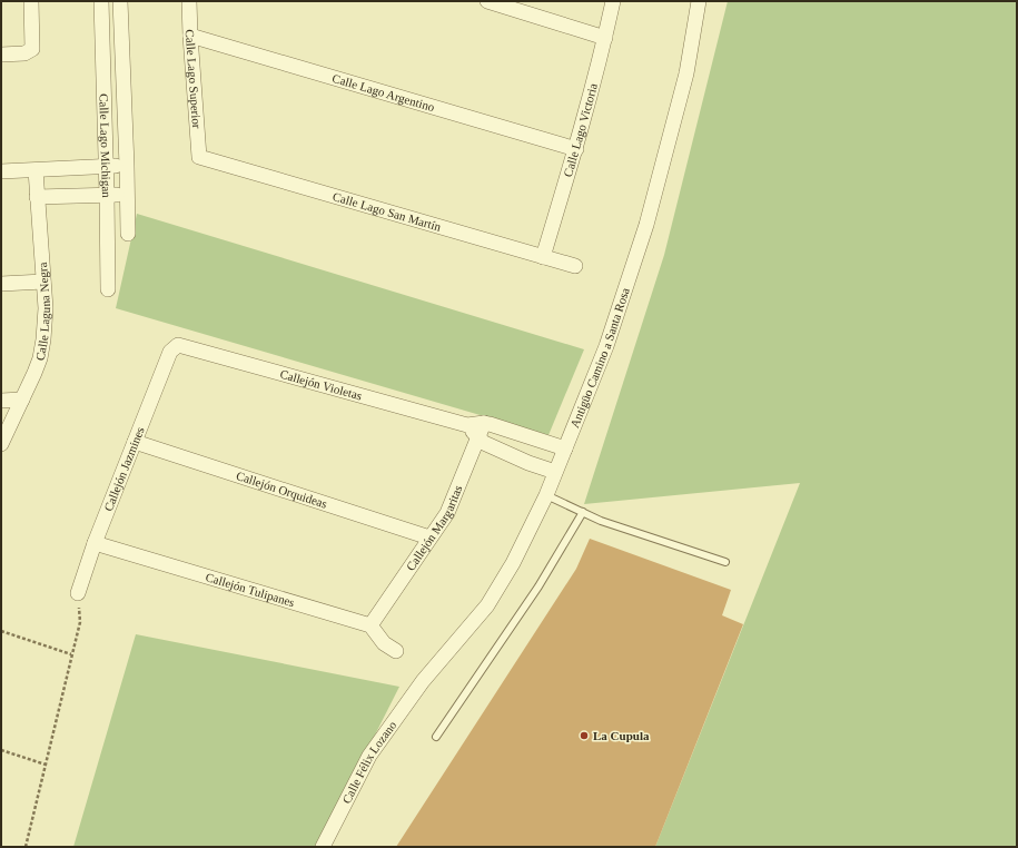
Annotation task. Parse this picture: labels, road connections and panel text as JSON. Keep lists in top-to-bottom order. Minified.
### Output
{"streets":{"street":["Calle Lago Superior","Calle Lago Argentino","Calle Lago Victoria","Calle Lago Michigan","Calle Lago San Martín","Calle Laguna Negra","Antigüo Camino a Santa Rosa","Callejón Violetas","Callejón Jazmines","Callejón Orquideas","Callejón Margaritas","Callejón Tulipanes","Calle Félix Lozano"]},"crossings":[["Calle Lago Superior","Calle Lago Argentino"],["Calle Lago Superior","Calle Lago San Martín"],["Calle Lago Argentino","Calle Lago Victoria"],["Calle Lago Victoria","Calle Lago San Martín"],["Antigüo Camino a Santa Rosa","Callejón Violetas"],["Antigüo Camino a Santa Rosa","Calle Félix Lozano"],["Callejón Violetas","Callejón Jazmines"],["Callejón Violetas","Callejón Margaritas"],["Callejón Jazmines","Callejón Orquideas"],["Callejón Jazmines","Callejón Tulipanes"],["Callejón Orquideas","Callejón Margaritas"],["Callejón Margaritas","Callejón Tulipanes"]],"places":["La Cupula"]}
